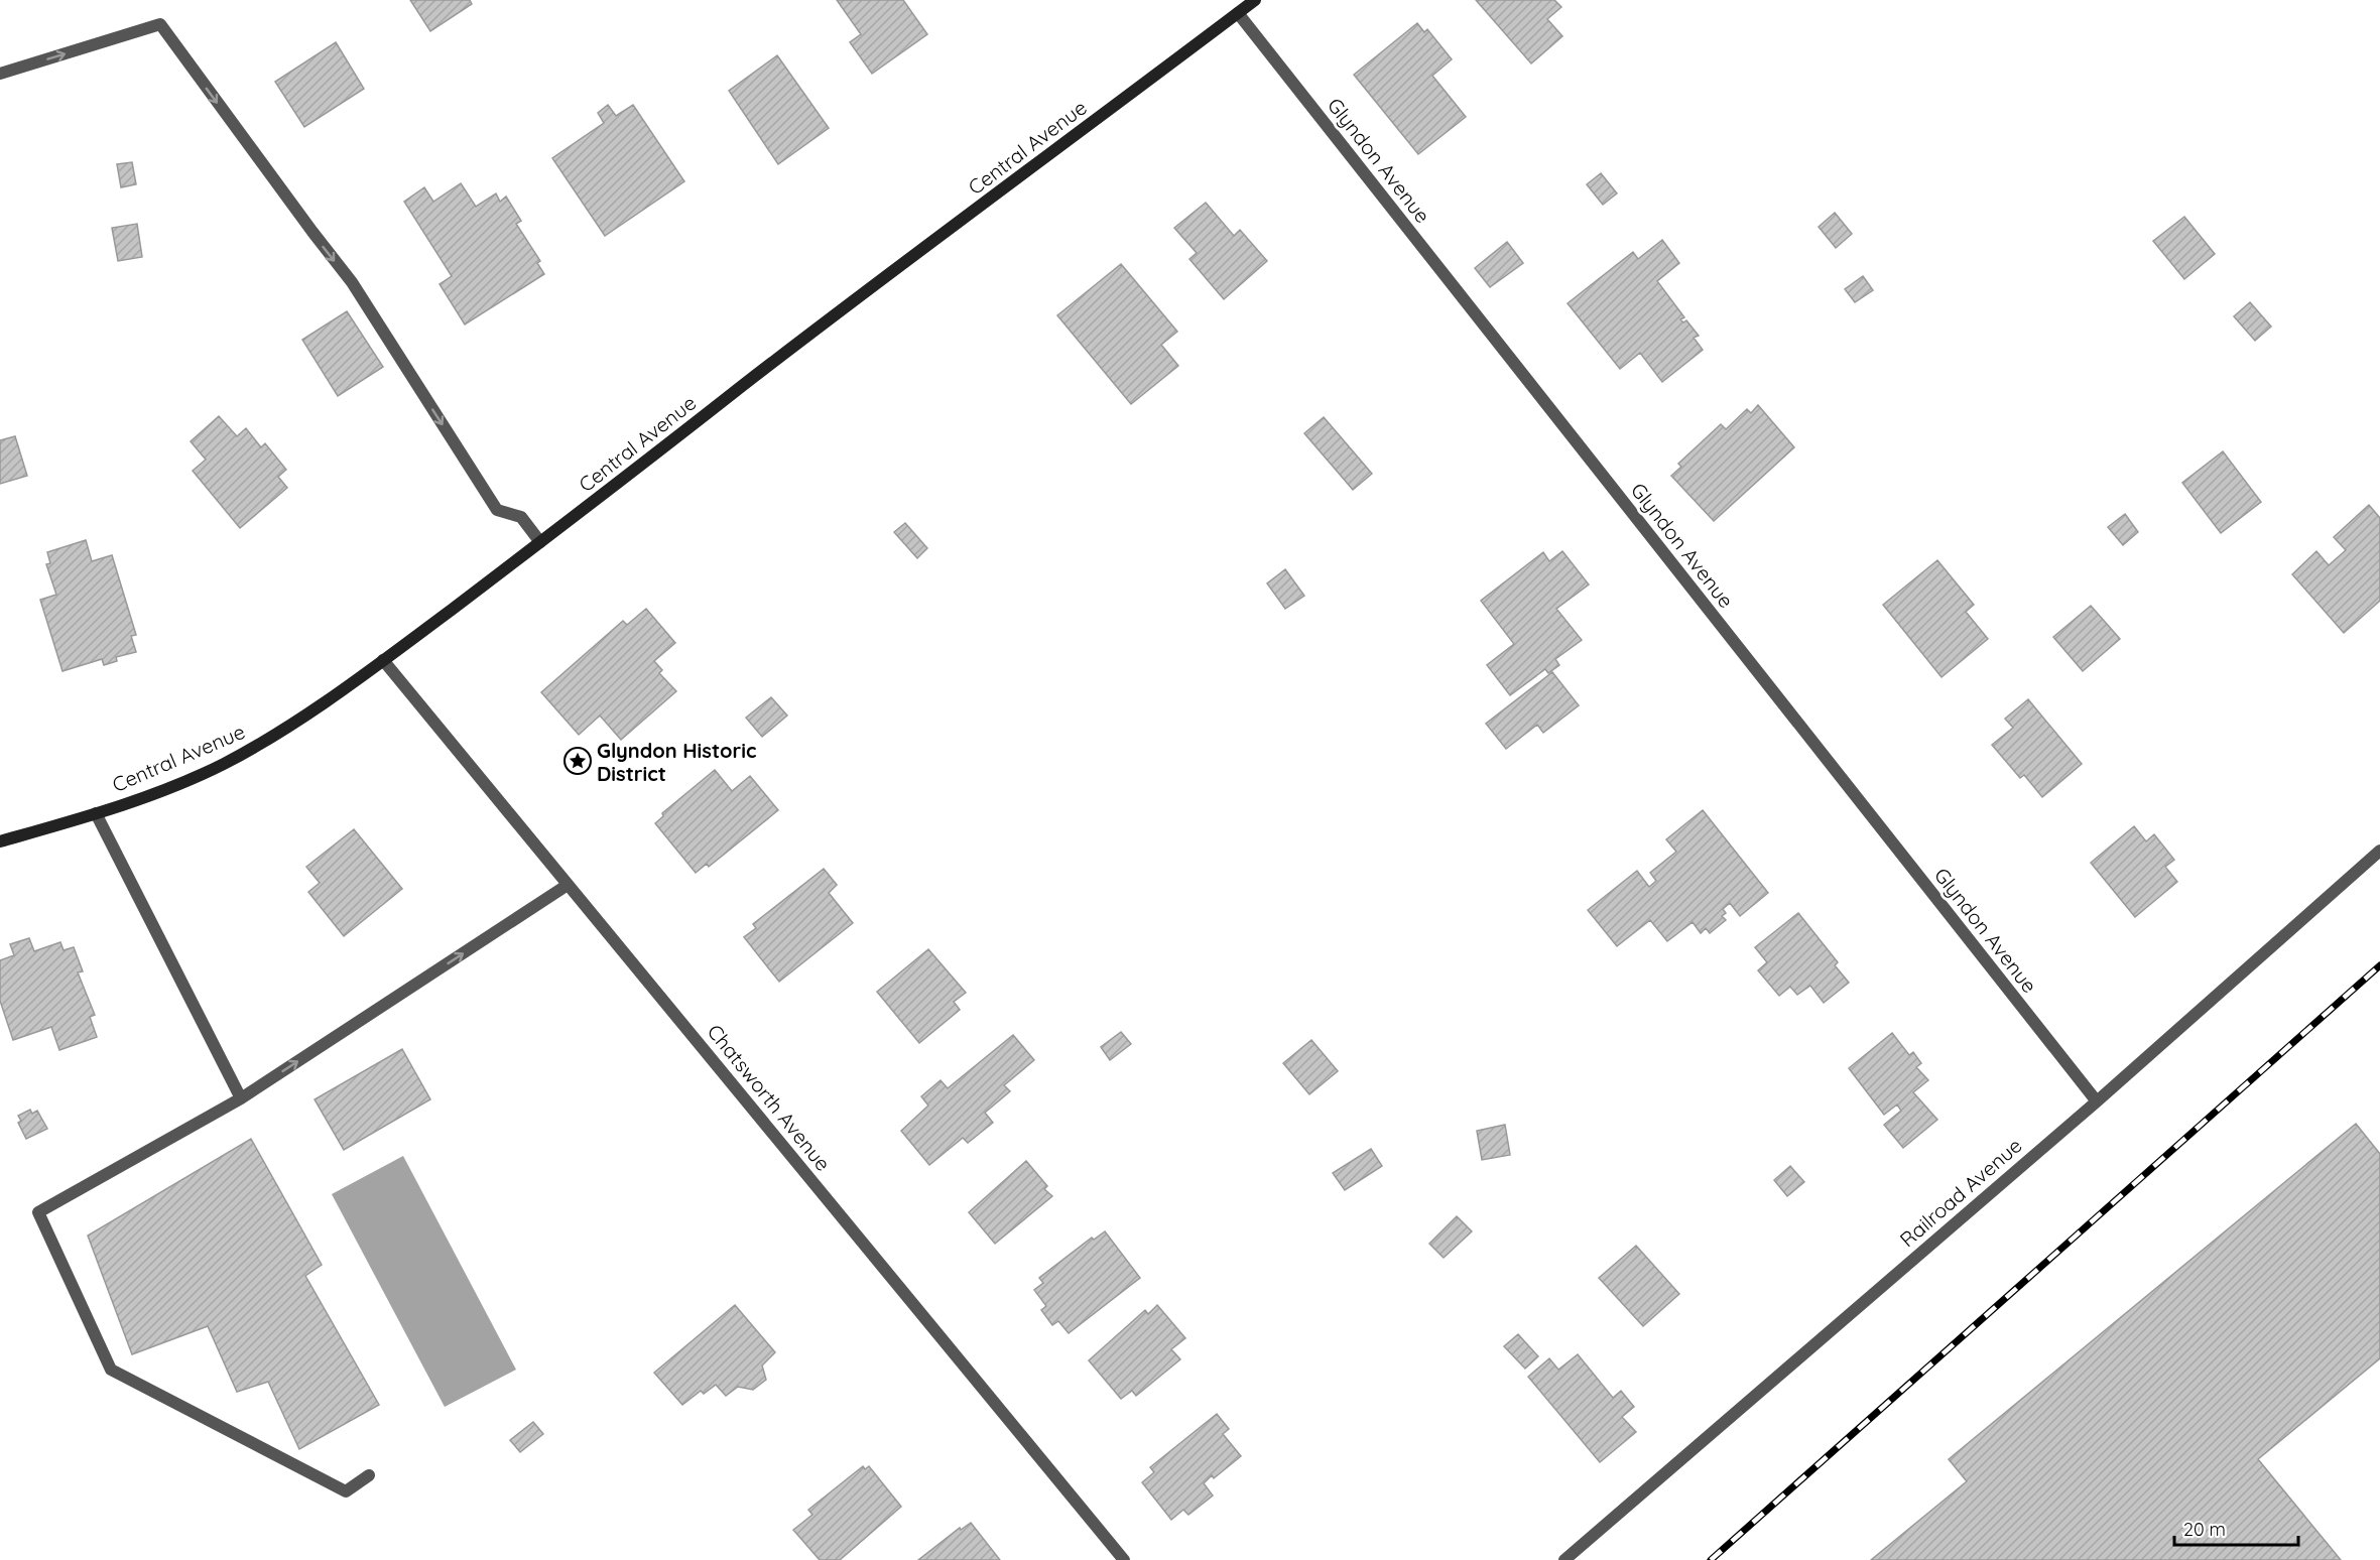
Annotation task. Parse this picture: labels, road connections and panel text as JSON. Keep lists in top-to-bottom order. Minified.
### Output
{"streets":{"main road":["Central Avenue"],"street":["Glyndon Avenue","Chatsworth Avenue","Railroad Avenue"]},"crossings":[["Central Avenue","Glyndon Avenue"],["Central Avenue","Chatsworth Avenue"],["Glyndon Avenue","Railroad Avenue"]],"places":{"place":["Glyndon Historic District"]},"scale_bar":"20 m"}
